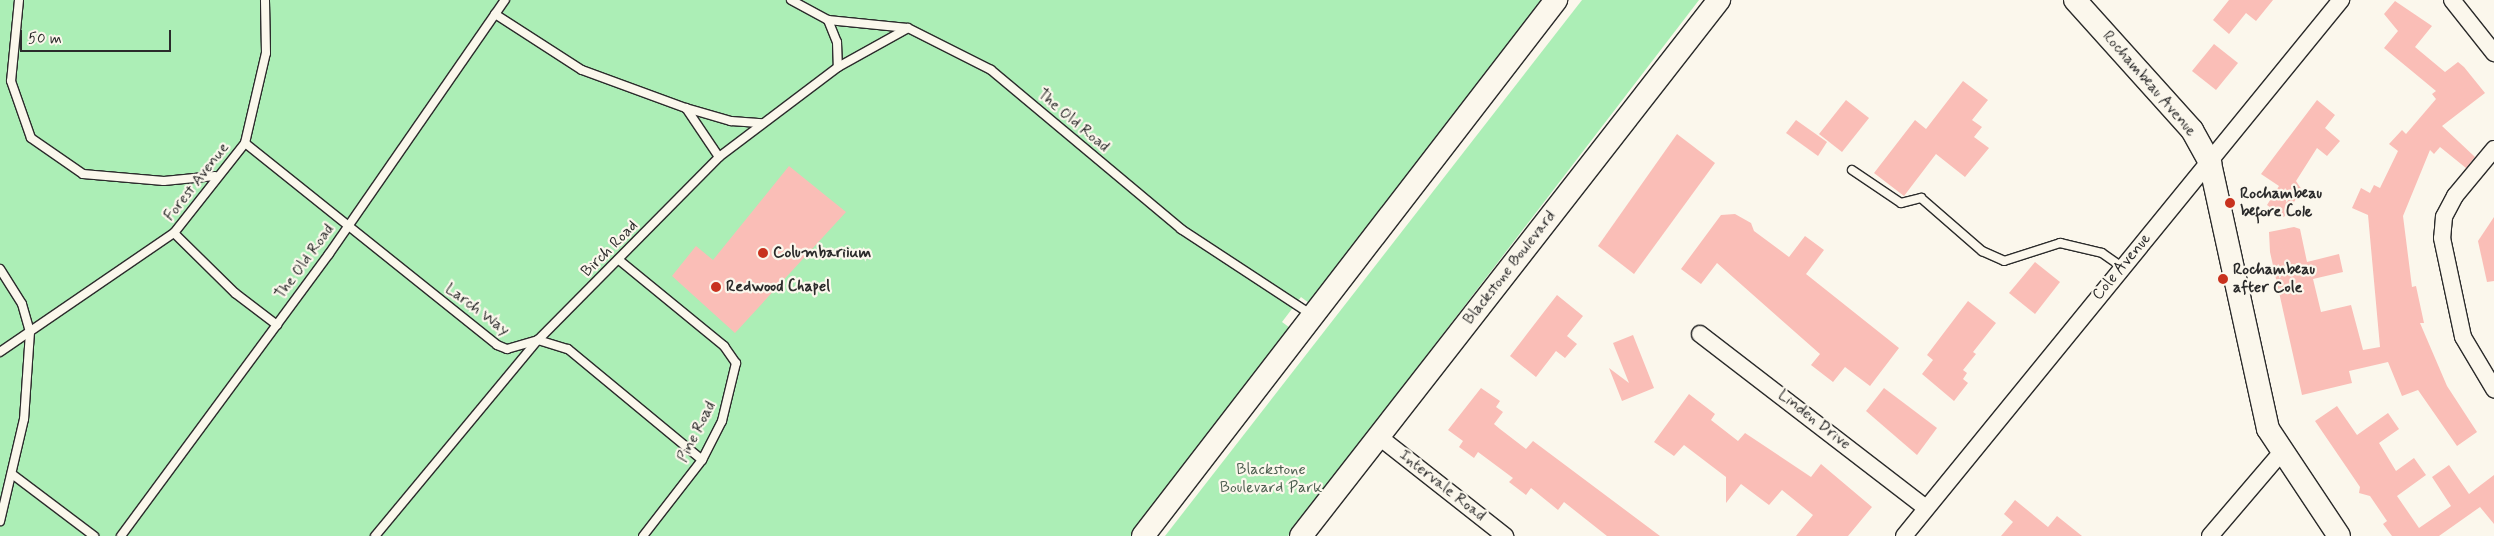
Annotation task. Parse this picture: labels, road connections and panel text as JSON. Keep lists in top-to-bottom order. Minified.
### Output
{"streets":{"main road":["Rochambeau Avenue","Blackstone Boulevard"],"street":["Cole Avenue","Linden Drive","Intervale Road"],"lane":["The Old Road","Forest Avenue","Birch Road","Larch Way","Pine Road"]},"crossings":[["Rochambeau Avenue","Cole Avenue"],["The Old Road","Birch Road"],["The Old Road","Larch Way"],["Forest Avenue","Larch Way"],["Birch Road","Larch Way"],["Birch Road","Pine Road"],["Cole Avenue","Linden Drive"],["Blackstone Boulevard","Intervale Road"]],"parks":["Blackstone Boulevard Park"],"places":["Rochambeau before Cole","Columbariium","Rochambeau after Cole","Redwood Chapel"],"scale_bar":"50 m"}
